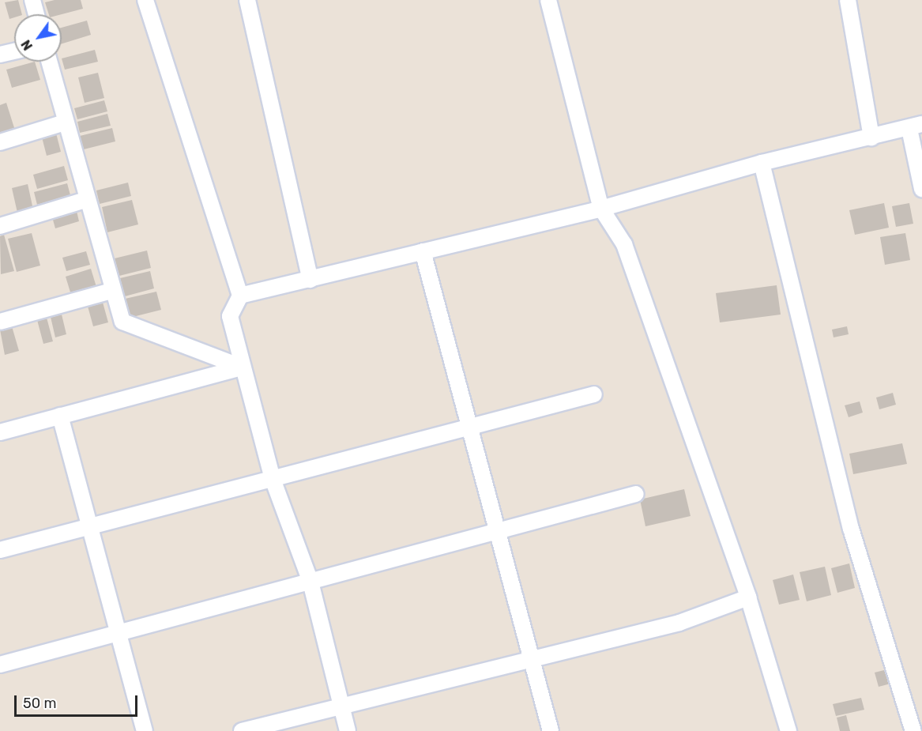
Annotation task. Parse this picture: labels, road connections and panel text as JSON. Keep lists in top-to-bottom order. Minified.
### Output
{"scale_bar":"50 m","north":"bottom left"}
